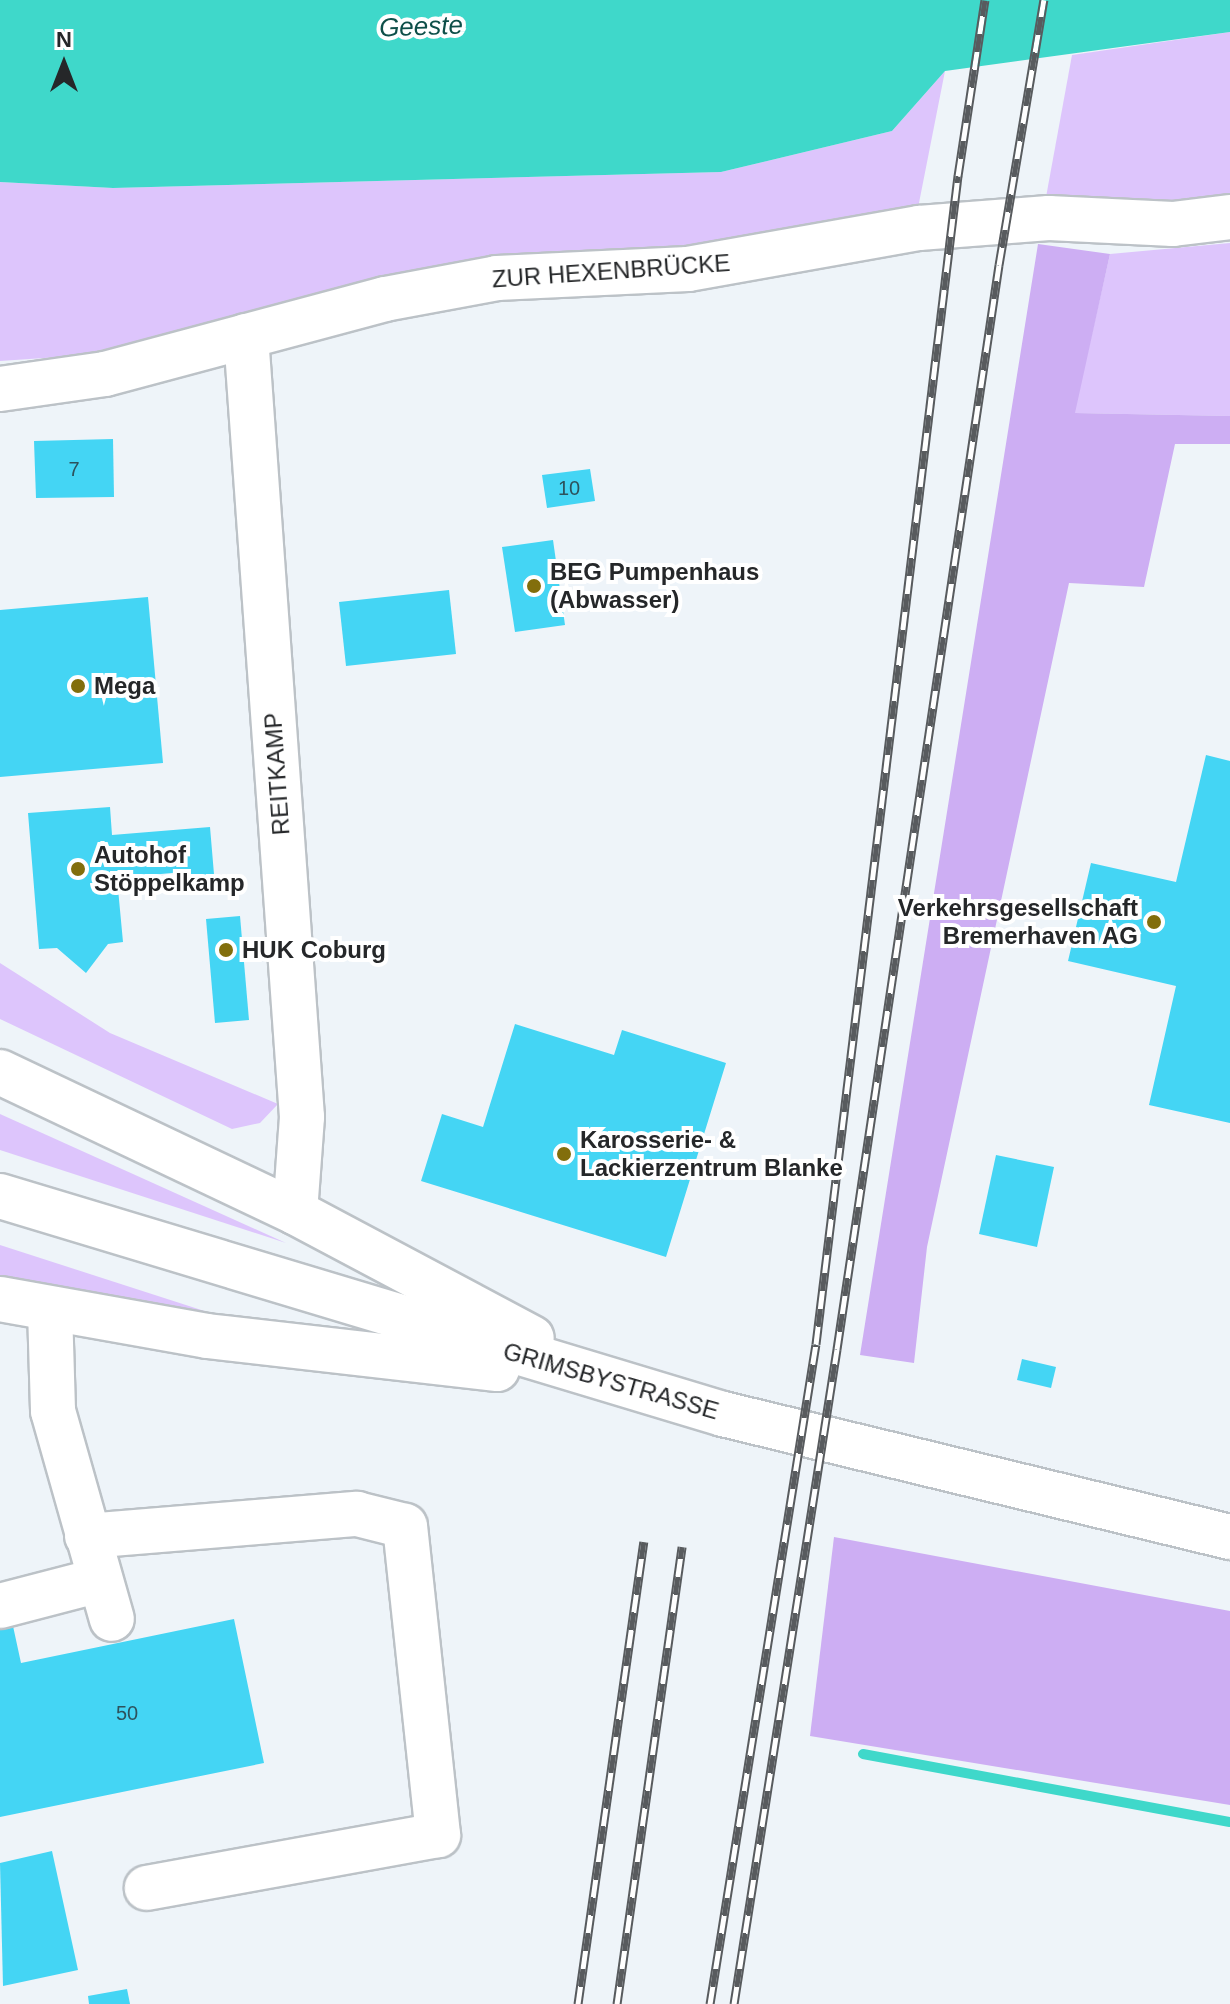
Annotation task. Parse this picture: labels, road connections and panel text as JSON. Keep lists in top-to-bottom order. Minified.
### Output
{"streets":{"main road":["ZUR HEXENBRÜCKE","REITKAMP","GRIMSBYSTRASSE"]},"crossings":[["ZUR HEXENBRÜCKE","REITKAMP"]],"water":["Geeste"],"places":["BEG Pumpenhaus (Abwasser)","Mega","Autohof Stöppelkamp","Verkehrsgesellschaft Bremerhaven AG","HUK Coburg","Karosserie- & Lackierzentrum Blanke"],"house_numbers":["7","10","50"],"north":"top"}
